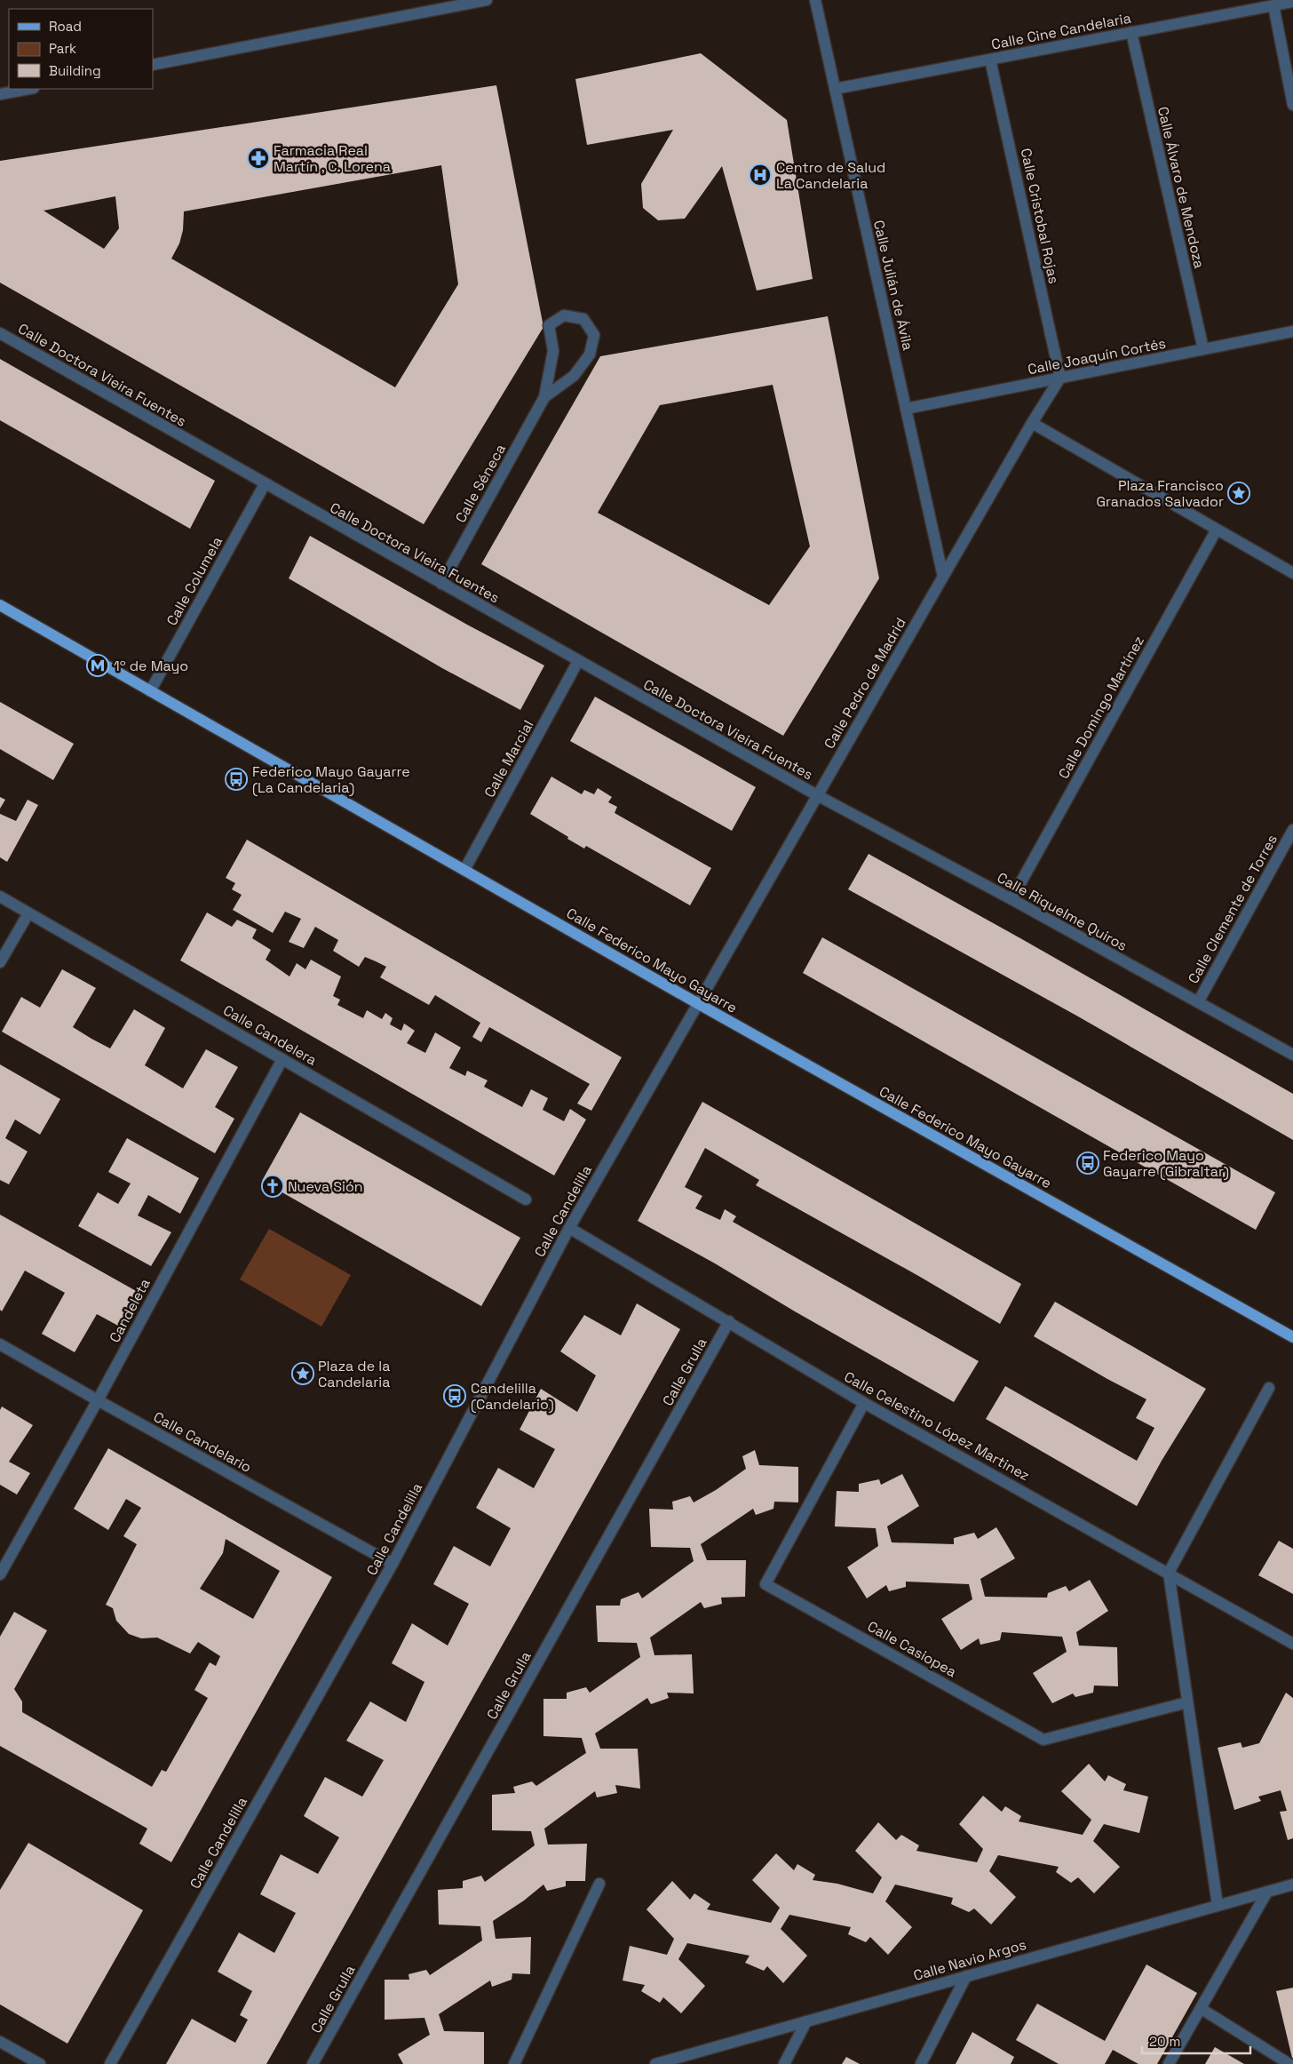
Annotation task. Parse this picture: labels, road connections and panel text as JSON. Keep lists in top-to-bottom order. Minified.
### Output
{"streets":{"main road":["Calle Federico Mayo Gayarre"],"street":["Calle Cine Candelaria","Calle Álvaro de Mendoza","Calle Cristobal Rojas","Calle Julián de Ávila","Calle Joaquín Cortés","Calle Doctora Vieira Fuentes","Calle Séneca","Calle Columela","Calle Pedro de Madrid","Calle Domingo Martínez","Calle Marcial","Calle Clemente de Torres","Calle Riquelme Quiros","Calle Candelera","Calle Candelilla","Candeleta","Calle Grulla","Calle Celestino López Martinez","Calle Candelario","Calle Casiopea","Calle Navio Argos"]},"crossings":[["Calle Cine Candelaria","Calle Álvaro de Mendoza"],["Calle Cine Candelaria","Calle Cristobal Rojas"],["Calle Cine Candelaria","Calle Julián de Ávila"],["Calle Álvaro de Mendoza","Calle Joaquín Cortés"],["Calle Cristobal Rojas","Calle Joaquín Cortés"],["Calle Cristobal Rojas","Calle Pedro de Madrid"],["Calle Julián de Ávila","Calle Joaquín Cortés"],["Calle Julián de Ávila","Calle Pedro de Madrid"],["Calle Joaquín Cortés","Calle Pedro de Madrid"],["Calle Doctora Vieira Fuentes","Calle Séneca"],["Calle Doctora Vieira Fuentes","Calle Columela"],["Calle Doctora Vieira Fuentes","Calle Pedro de Madrid"],["Calle Doctora Vieira Fuentes","Calle Marcial"],["Calle Doctora Vieira Fuentes","Calle Riquelme Quiros"],["Calle Columela","Calle Federico Mayo Gayarre"],["Calle Pedro de Madrid","Calle Riquelme Quiros"],["Calle Pedro de Madrid","Calle Federico Mayo Gayarre"],["Calle Pedro de Madrid","Calle Candelilla"],["Calle Domingo Martínez","Calle Riquelme Quiros"],["Calle Marcial","Calle Federico Mayo Gayarre"],["Calle Clemente de Torres","Calle Riquelme Quiros"],["Calle Federico Mayo Gayarre","Calle Candelilla"],["Calle Candelera","Candeleta"],["Calle Candelilla","Calle Celestino López Martinez"],["Calle Candelilla","Calle Candelario"],["Candeleta","Calle Candelario"],["Calle Grulla","Calle Celestino López Martinez"],["Calle Celestino López Martinez","Calle Casiopea"]],"places":{"pharmacy":["Farmacia Real Martín , C. Lorena"],"hospital":["Centro de Salud La Candelaria"],"place":["Plaza Francisco Granados Salvador","Plaza de la Candelaria"],"metro station":["1º de Mayo"],"bus stop":["Federico Mayo Gayarre (La Candelaria)","Federico Mayo Gayarre (Gibraltar)","Candelilla (Candelario)"],"church":["Nueva Sión"]},"legend":["Road","Park","Building"],"scale_bar":"20 m"}
